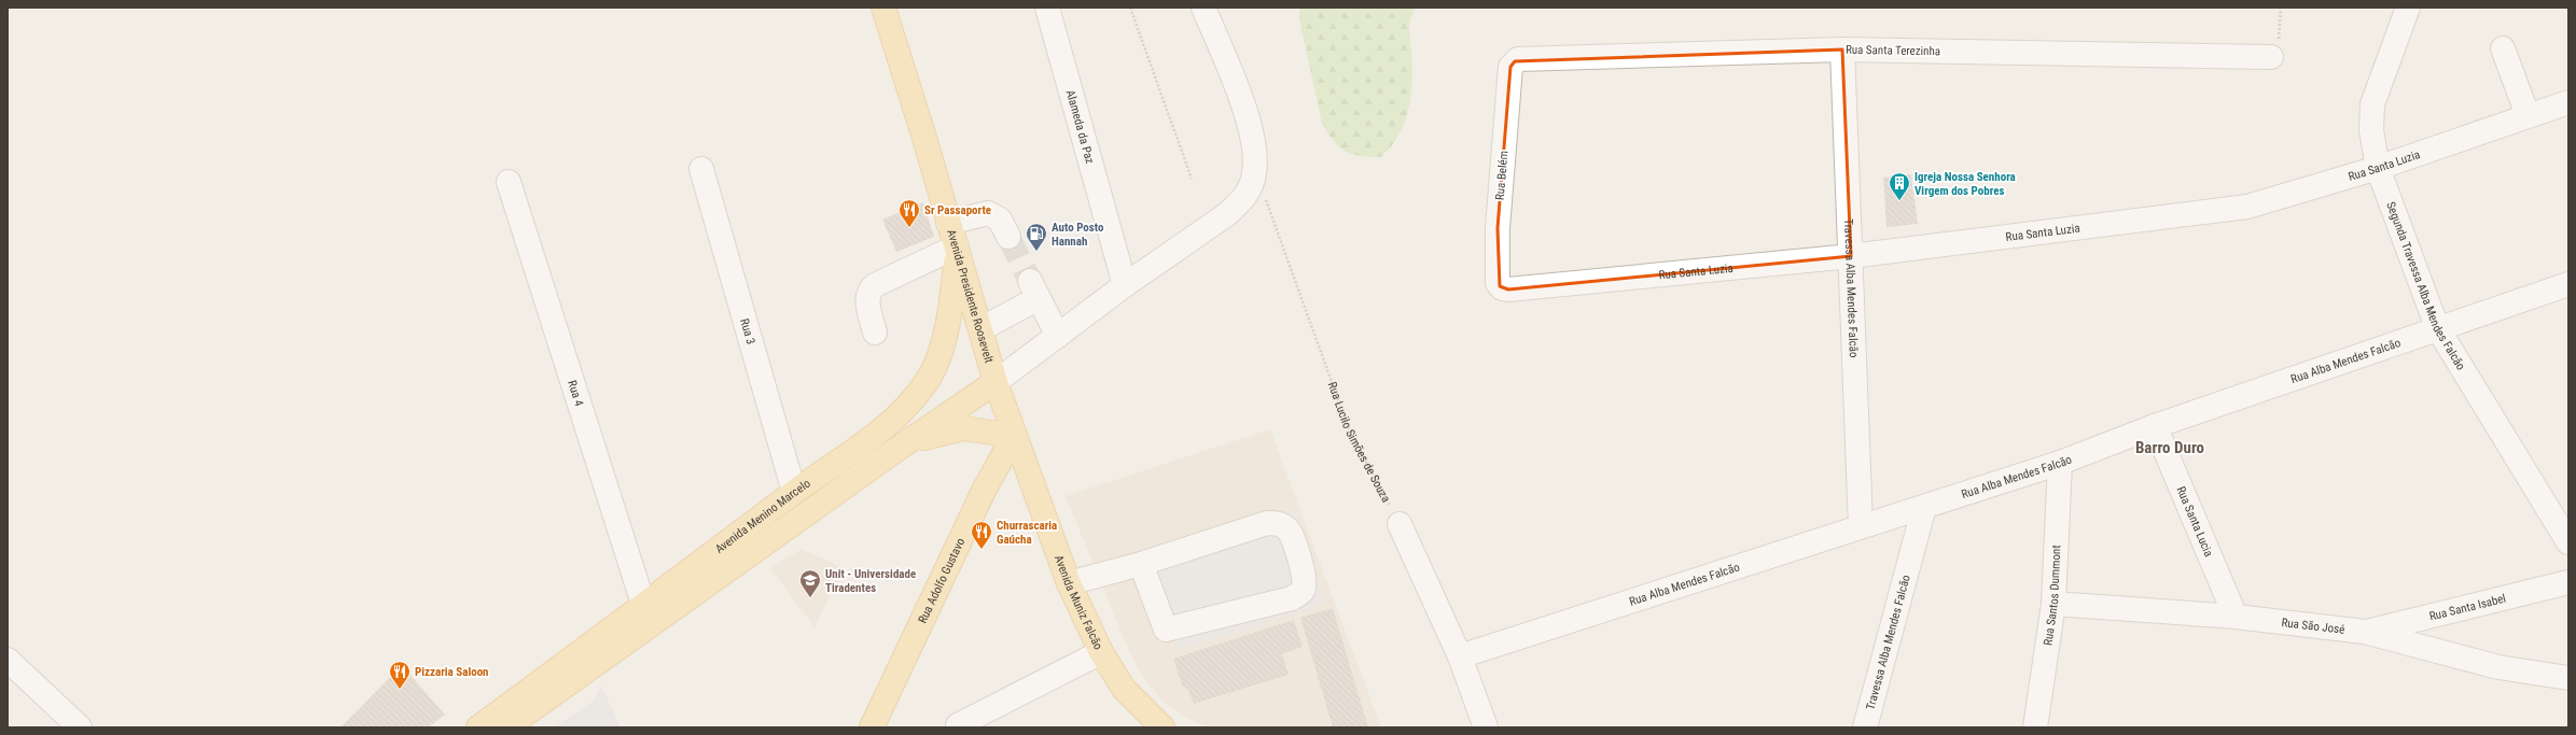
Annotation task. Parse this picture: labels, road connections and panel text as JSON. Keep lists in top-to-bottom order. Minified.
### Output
{"streets":{"main road":["Avenida Presidente Roosevelt","Avenida Menino Marcelo","Rua Adolfo Gustavo","Avenida Muniz Falcão"],"street":["Rua Santa Terezinha","Alameda da Paz","Rua Santa Luzia","Rua Belém","Segunda Travessa Alba Mendes Falcão","Travessa Alba Mendes Falcão","Rua 3","Rua Alba Mendes Falcão","Rua 4","Rua Santa Lucia","Rua Santos Dummont","Rua Santa Isabel","Rua São José"],"path":["Rua Lucilo Simões de Souza"]},"crossings":[["Rua Santa Terezinha","Rua Belém"],["Rua Santa Terezinha","Travessa Alba Mendes Falcão"],["Rua Santa Luzia","Rua Belém"],["Rua Santa Luzia","Segunda Travessa Alba Mendes Falcão"],["Rua Santa Luzia","Travessa Alba Mendes Falcão"],["Segunda Travessa Alba Mendes Falcão","Rua Alba Mendes Falcão"],["Travessa Alba Mendes Falcão","Rua Alba Mendes Falcão"],["Avenida Presidente Roosevelt","Avenida Menino Marcelo"],["Avenida Presidente Roosevelt","Rua Adolfo Gustavo"],["Avenida Presidente Roosevelt","Avenida Muniz Falcão"],["Rua 3","Avenida Menino Marcelo"],["Rua Alba Mendes Falcão","Rua Santa Lucia"],["Rua Alba Mendes Falcão","Rua Santos Dummont"],["Rua 4","Avenida Menino Marcelo"],["Rua Santa Lucia","Rua São José"],["Rua Adolfo Gustavo","Avenida Muniz Falcão"],["Rua Santos Dummont","Rua São José"],["Rua Santa Isabel","Rua São José"]],"districts":["Barro Duro"],"places":{"building":["Igreja Nossa Senhora Virgem dos Pobres"],"restaurant":["Sr Passaporte","Churrascaria Gaúcha","Pizzaria Saloon"],"fuel station":["Auto Posto Hannah"],"school or university":["Unit - Universidade Tiradentes"]}}
